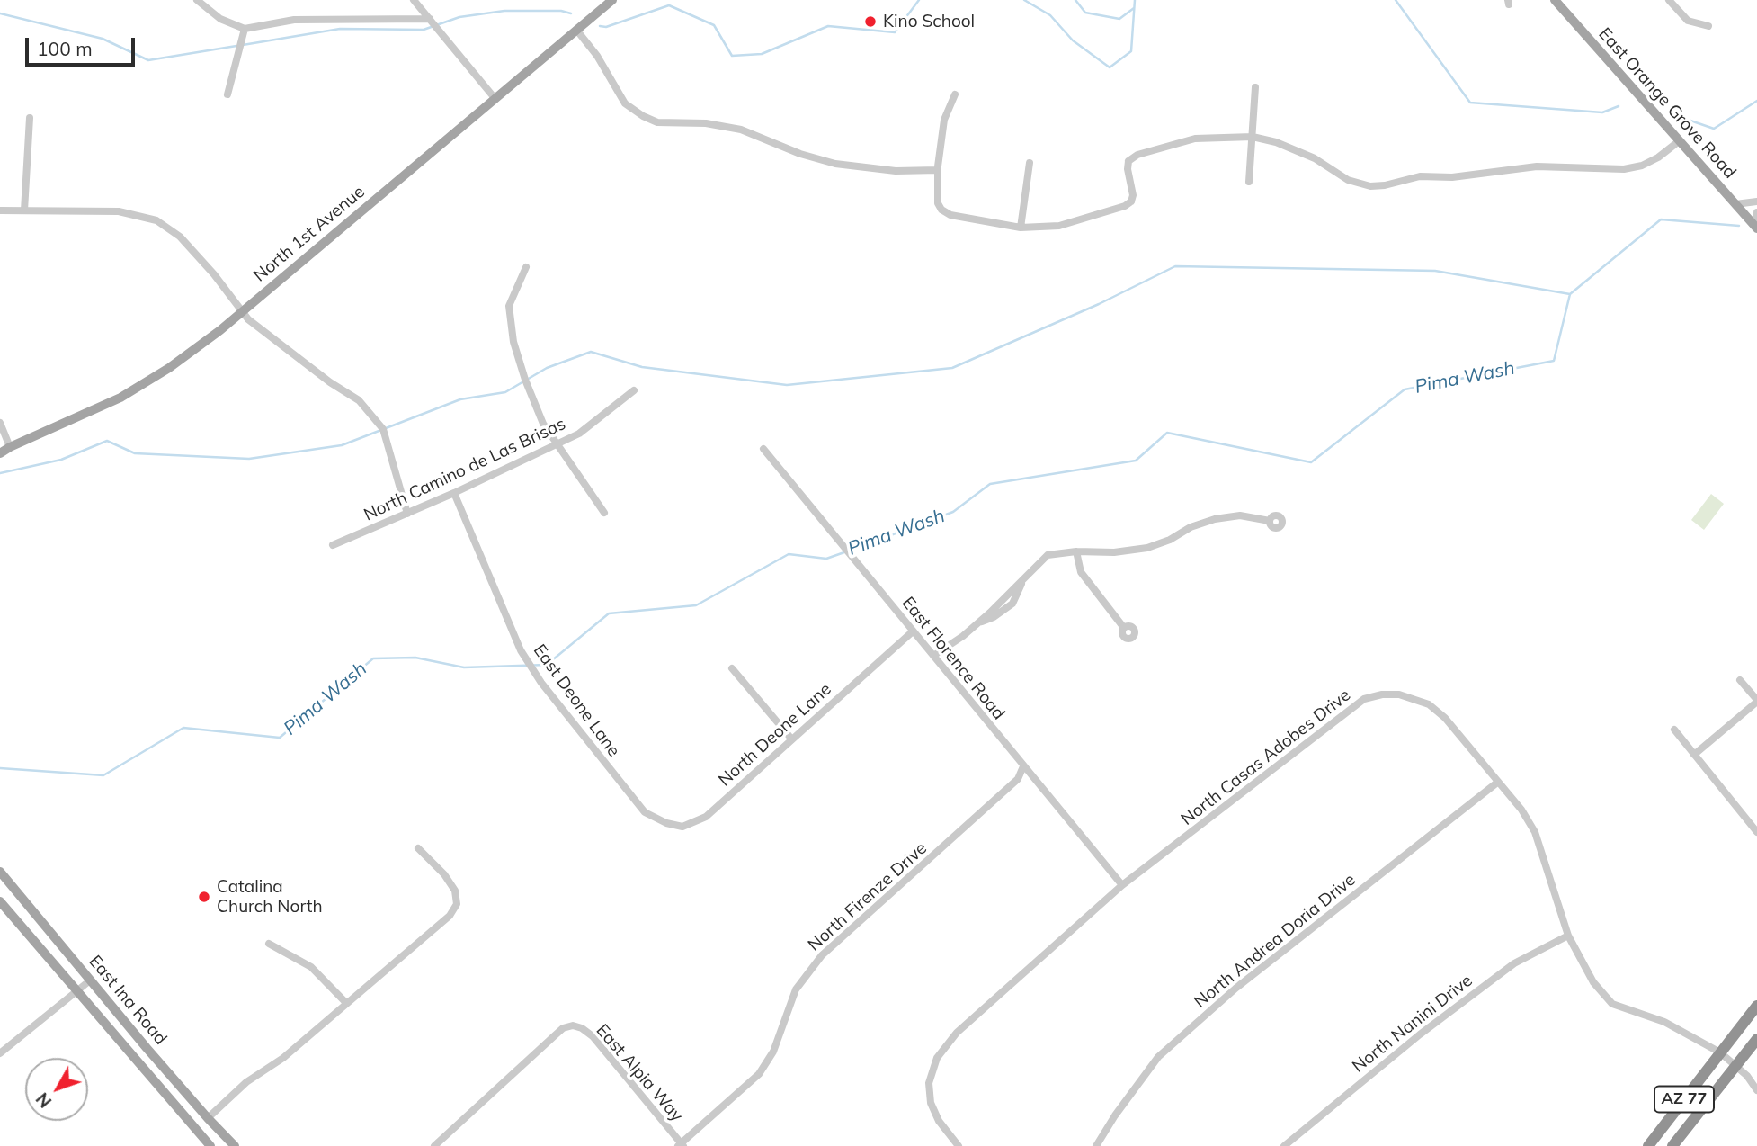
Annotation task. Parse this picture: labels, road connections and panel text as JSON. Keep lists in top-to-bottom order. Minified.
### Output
{"streets":{"highway":["AZ 77"],"main road":["East Orange Grove Road","North 1st Avenue","East Ina Road"],"street":["North Camino de Las Brisas","East Florence Road","East Deone Lane","North Deone Lane","North Casas Adobes Drive","North Firenze Drive","North Andrea Doria Drive","North Nanini Drive","East Alpia Way"]},"crossings":[["North Camino de Las Brisas","East Deone Lane"],["East Florence Road","North Deone Lane"],["East Florence Road","North Casas Adobes Drive"],["East Florence Road","North Firenze Drive"],["East Deone Lane","North Deone Lane"],["North Casas Adobes Drive","North Andrea Doria Drive"],["North Casas Adobes Drive","North Nanini Drive"],["North Casas Adobes Drive","AZ 77"],["North Firenze Drive","East Alpia Way"]],"water":["Pima Wash"],"places":["Kino School","Catalina Church North"],"scale_bar":"100 m","north":"bottom left"}
